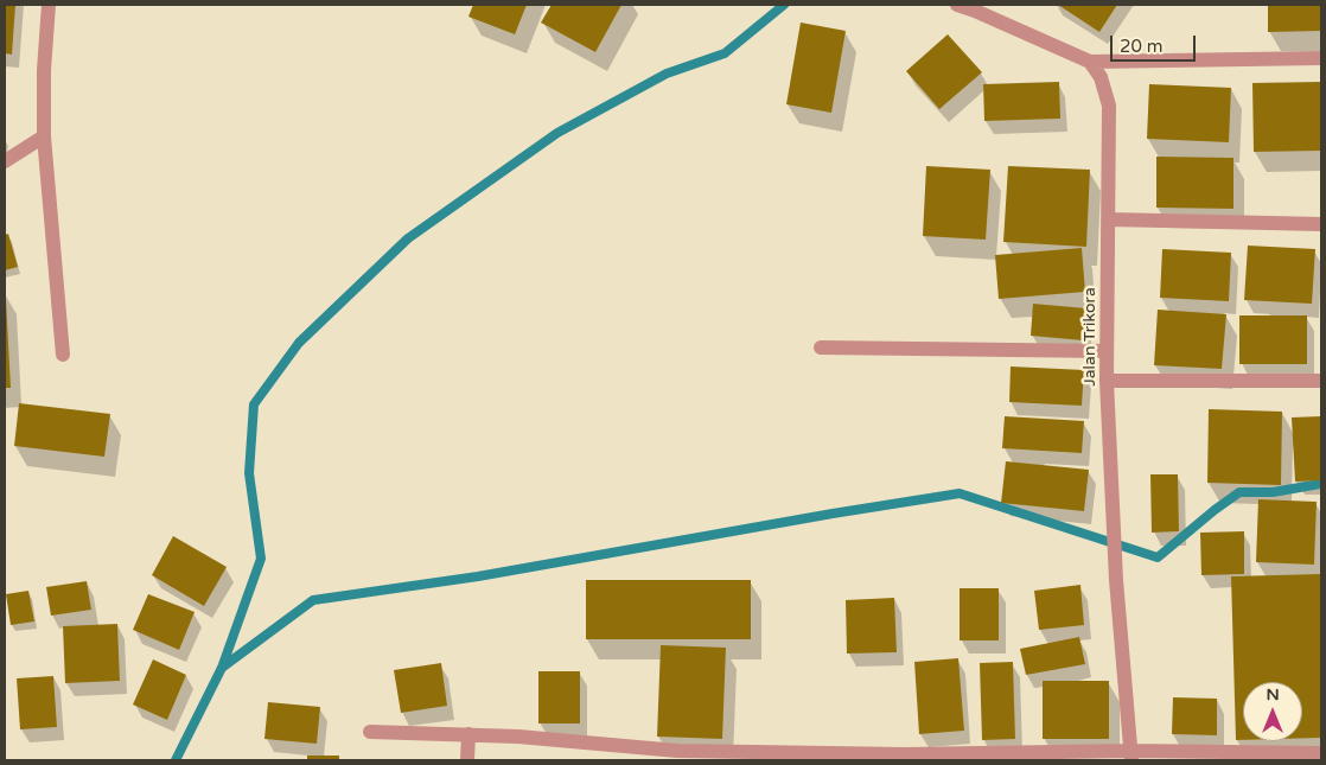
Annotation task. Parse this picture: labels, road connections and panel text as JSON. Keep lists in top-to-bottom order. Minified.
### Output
{"streets":{"street":["Jalan Trikora"]},"scale_bar":"20 m","north":"top"}
